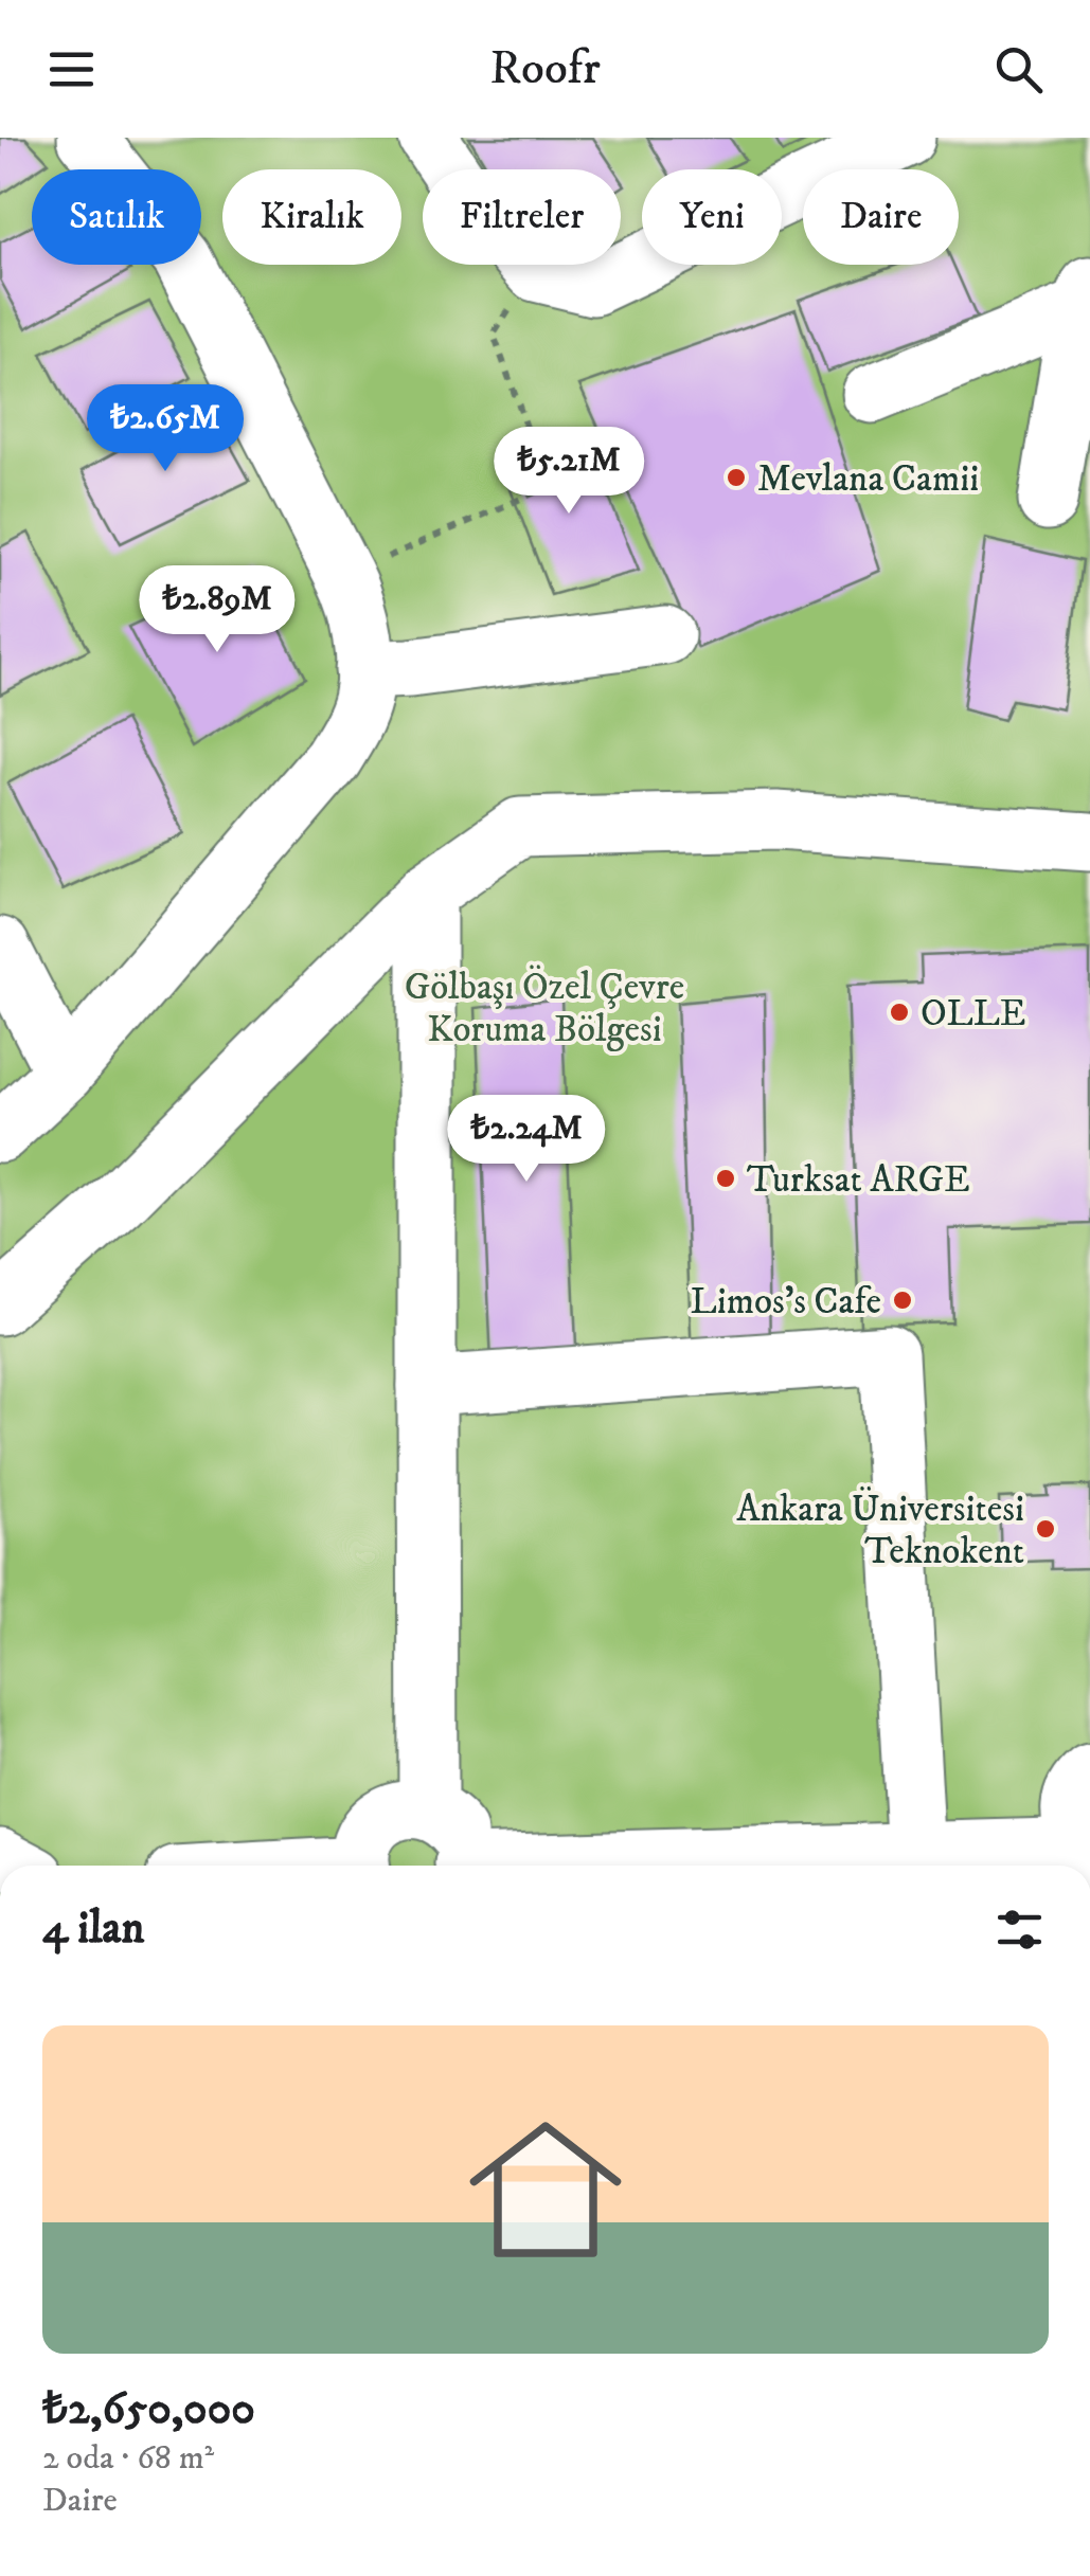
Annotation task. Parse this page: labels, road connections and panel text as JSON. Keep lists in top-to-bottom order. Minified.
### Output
{"parks":["Gölbaşı Özel Çevre Koruma Bölgesi"],"places":["Mevlana Camii","OLLE","Turksat ARGE","Limos's Cafe","Ankara Üniversitesi Teknokent"],"page":{"header":"Roofr","chip":["Satılık","Kiralık","Filtreler","Yeni","Daire"],"price":["₺2.65M","₺5.21M","₺2.89M","₺2.24M"],"heading":"4 ilan","list":[{"name":"₺2,650,000","note":"2 oda · 68 m² · Daire"}]}}
